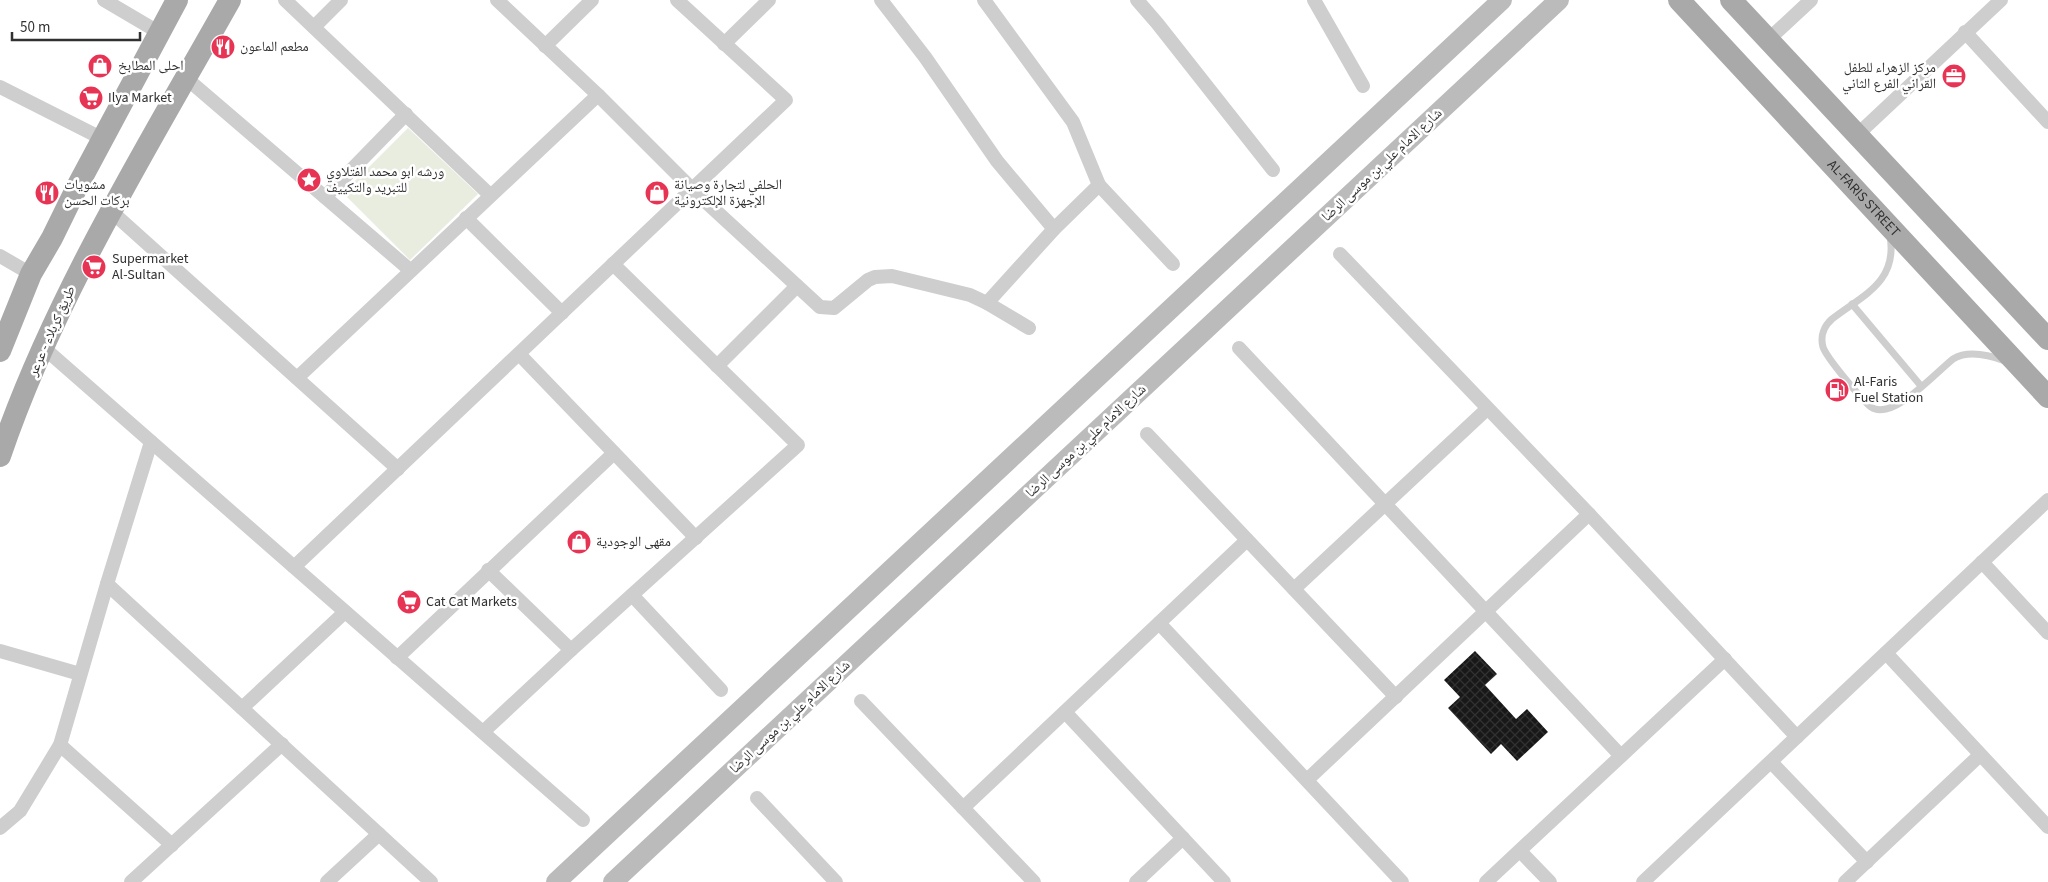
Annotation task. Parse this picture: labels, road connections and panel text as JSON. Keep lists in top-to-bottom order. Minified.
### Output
{"streets":{"main road":["شارع الامام علي بن موسى الرضا","AL-FARIS STREET","طريق كربلاء - عرعر"]},"places":{"restaurant":["مطعم الماعون","مشويات بركات الحسن"],"shop":["احلى المطابخ","الحلفي لتجارة وصيانة الإجهزة الإلكترونية","مقهى الوجودية"],"office":["مركز الزهراء للطفل القراني الفرع الثاني"],"supermarket":["Ilya Market","Supermarket Al-Sultan","Cat Cat Markets"],"place":["ورشه ابو محمد الفتلاوي للتبريد والتكييف"],"fuel station":["Al-Faris Fuel Station"]},"scale_bar":"50 m"}
